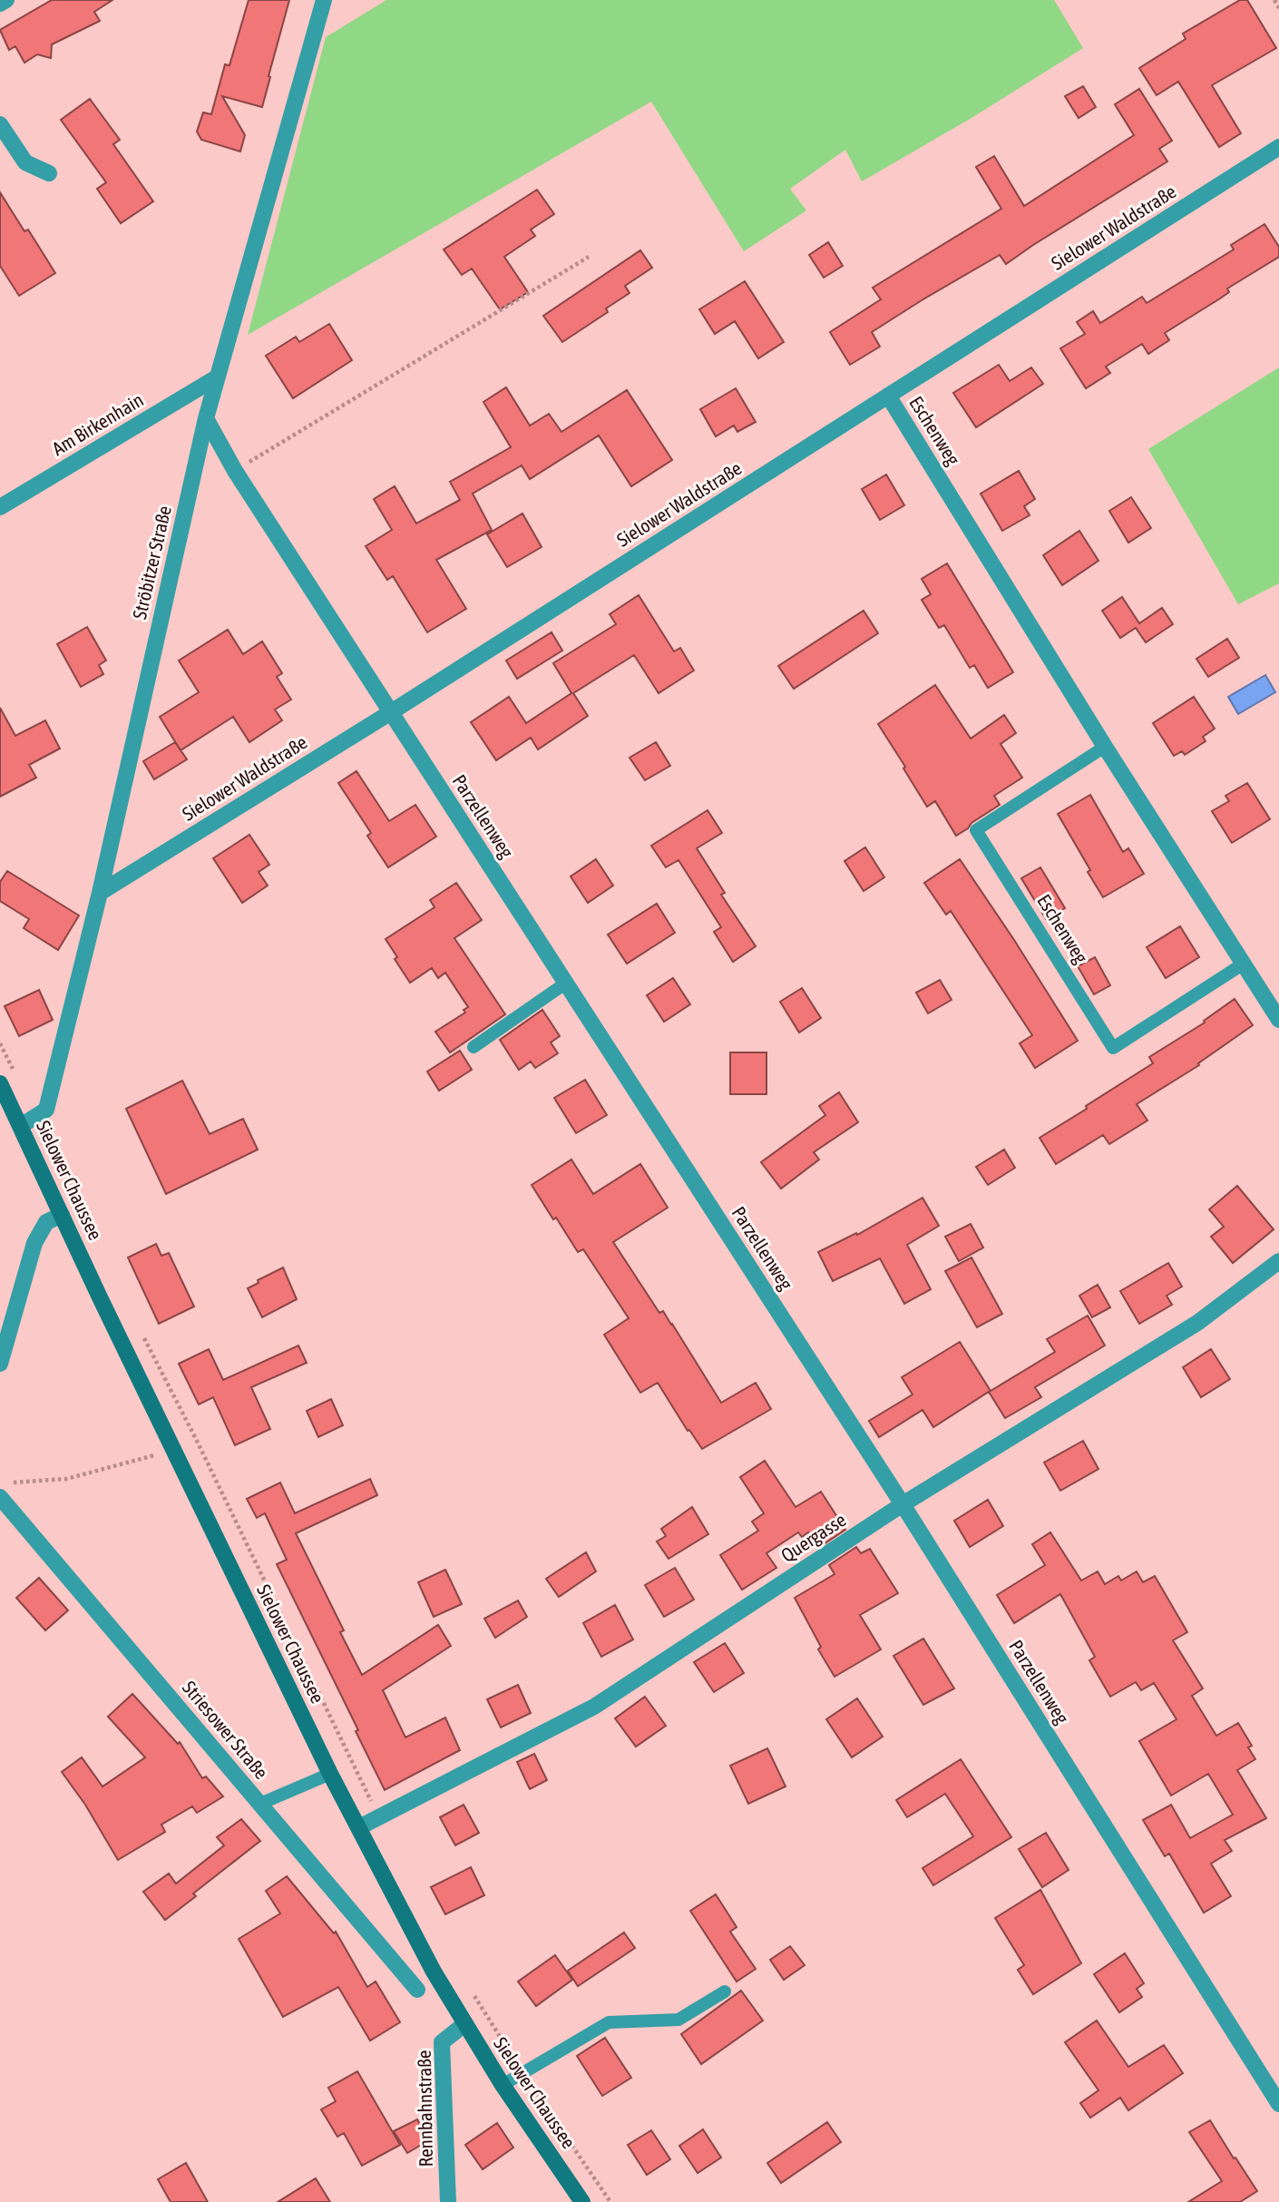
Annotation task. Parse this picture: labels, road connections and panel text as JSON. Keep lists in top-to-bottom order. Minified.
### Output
{"streets":{"main road":["Sielower Chaussee"],"street":["Sielower Waldstraße","Am Birkenhain","Eschenweg","Ströbitzer Straße","Parzellenweg","Quergasse","Striesower Straße","Rennbahnstraße"]},"crossings":[["Sielower Waldstraße","Eschenweg"],["Sielower Waldstraße","Ströbitzer Straße"],["Sielower Waldstraße","Parzellenweg"],["Am Birkenhain","Ströbitzer Straße"],["Ströbitzer Straße","Parzellenweg"],["Ströbitzer Straße","Sielower Chaussee"],["Parzellenweg","Quergasse"],["Sielower Chaussee","Quergasse"],["Sielower Chaussee","Rennbahnstraße"]]}
